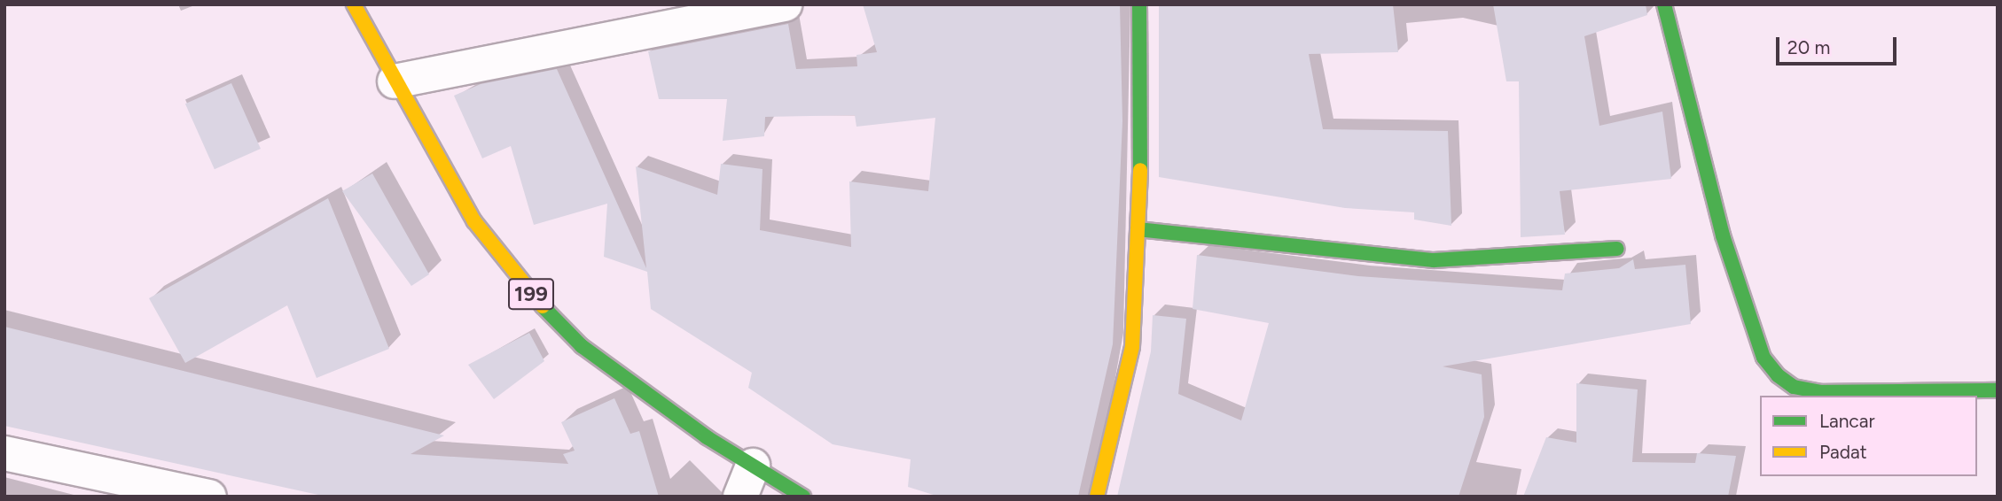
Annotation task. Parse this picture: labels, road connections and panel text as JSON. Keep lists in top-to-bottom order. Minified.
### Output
{"streets":{"street":["199"]},"legend":["Lancar","Padat"],"scale_bar":"20 m"}
